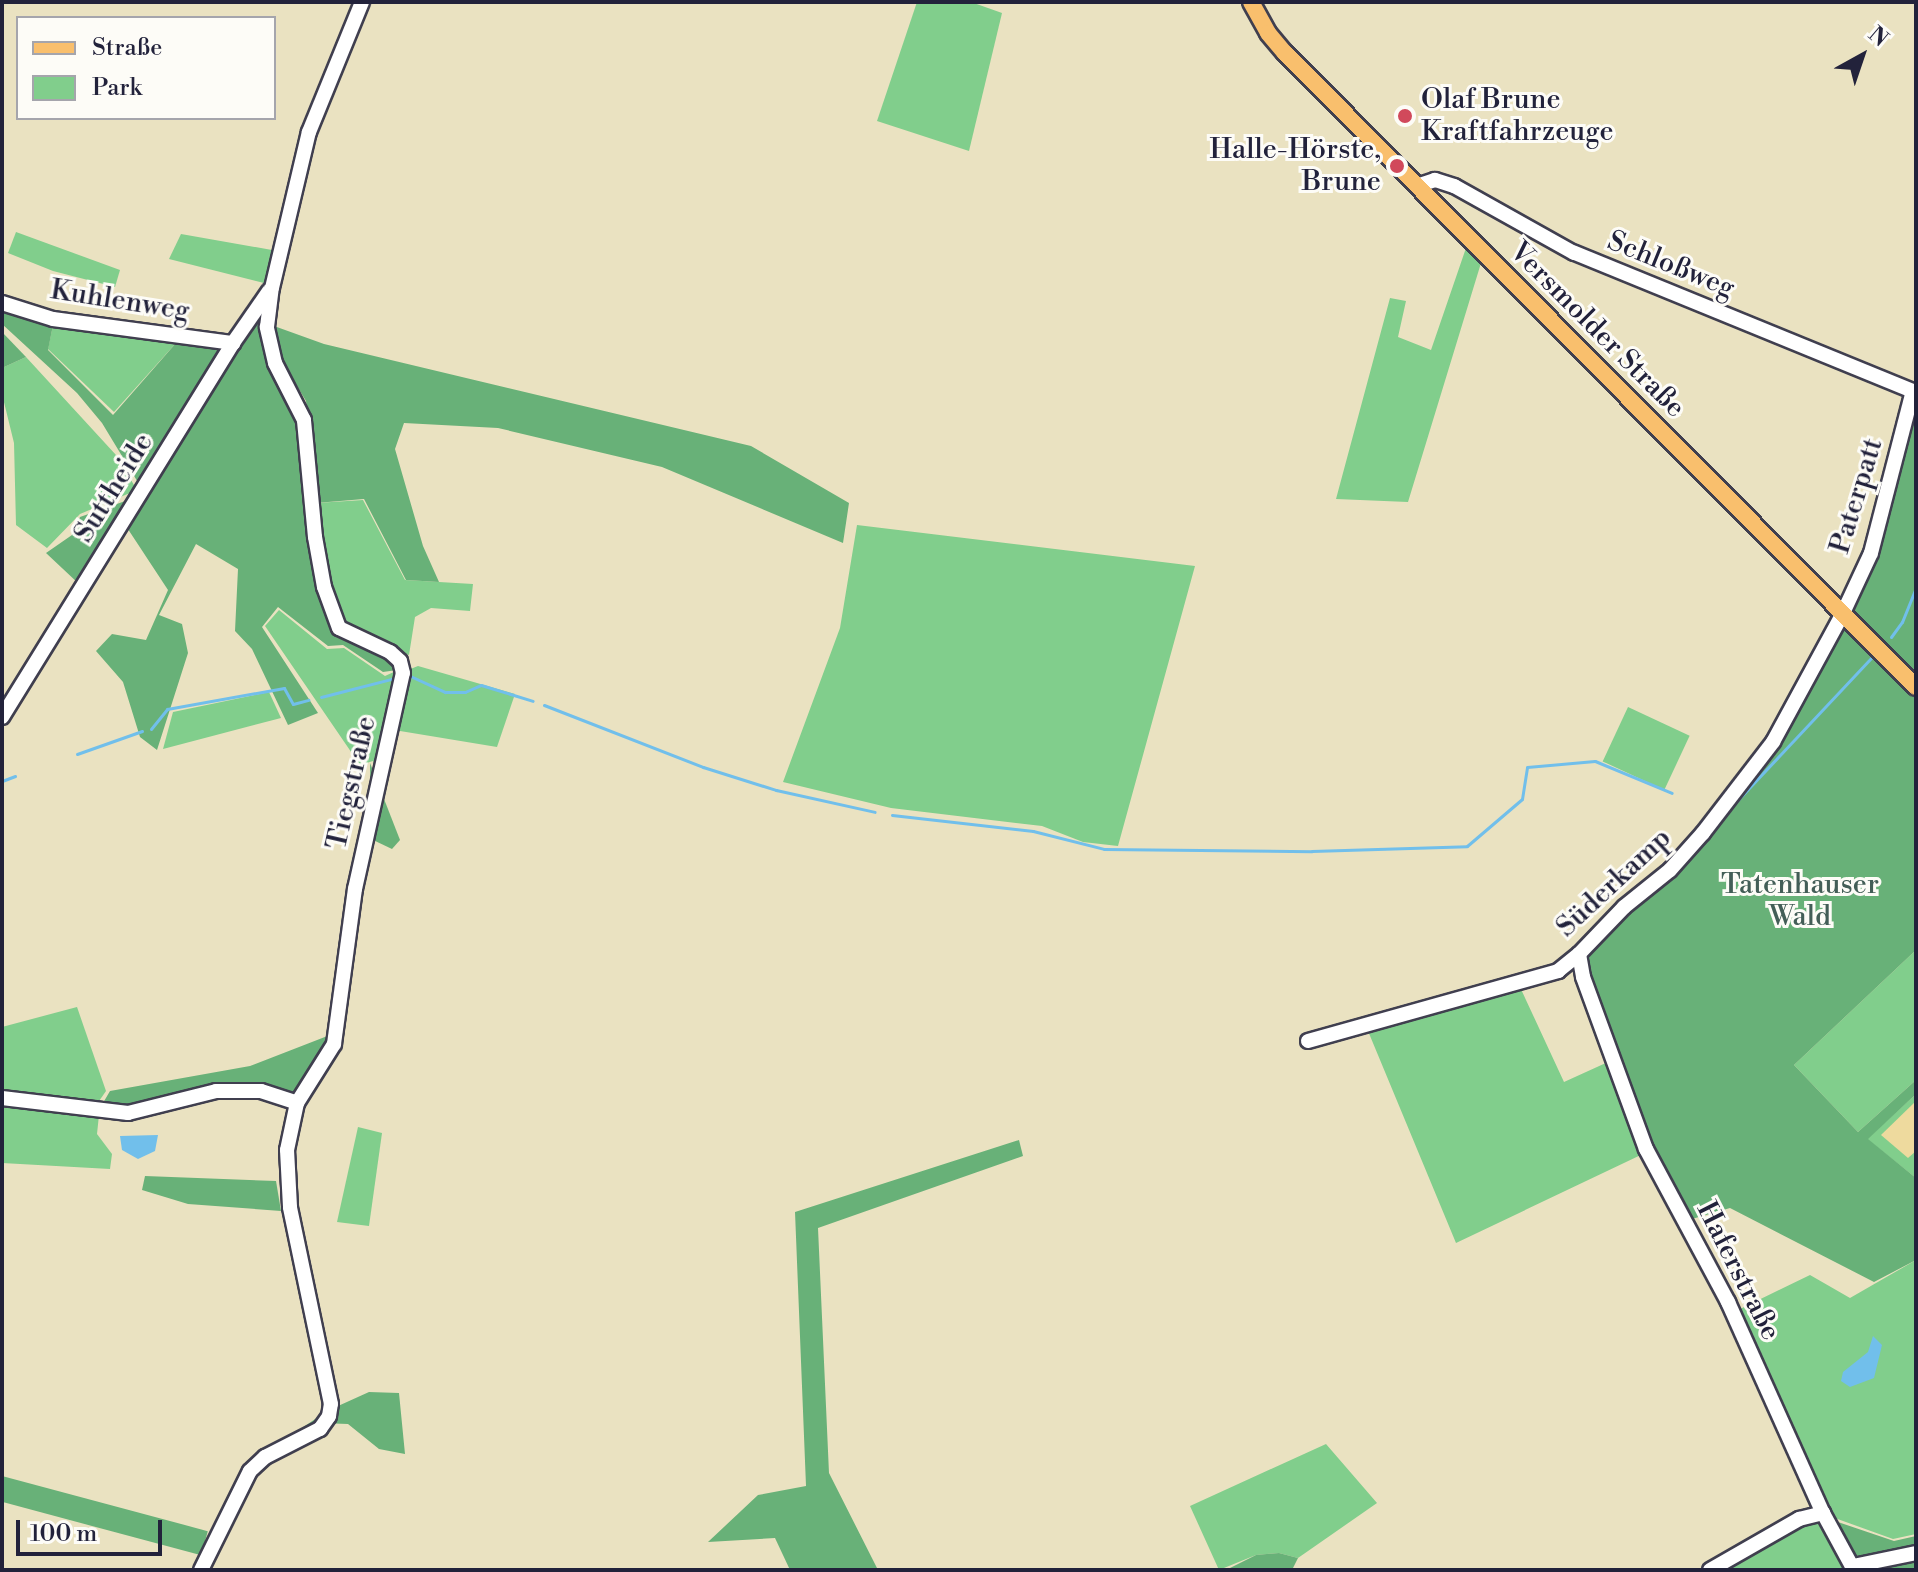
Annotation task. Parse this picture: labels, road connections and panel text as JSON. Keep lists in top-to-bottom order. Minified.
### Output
{"streets":{"main road":["Versmolder Straße"],"street":["Schloßweg","Kuhlenweg","Suttheide","Paterpatt","Tiegstraße","Süderkamp","Haferstraße"]},"crossings":[["Schloßweg","Versmolder Straße"],["Schloßweg","Paterpatt"],["Kuhlenweg","Suttheide"],["Versmolder Straße","Paterpatt"],["Versmolder Straße","Süderkamp"],["Suttheide","Tiegstraße"],["Paterpatt","Süderkamp"],["Süderkamp","Haferstraße"]],"parks":["Tatenhauser Wald"],"places":["Olaf Brune Kraftfahrzeuge","Halle-Hörste, Brune"],"legend":["Straße","Park"],"scale_bar":"100 m","north":"top right"}
